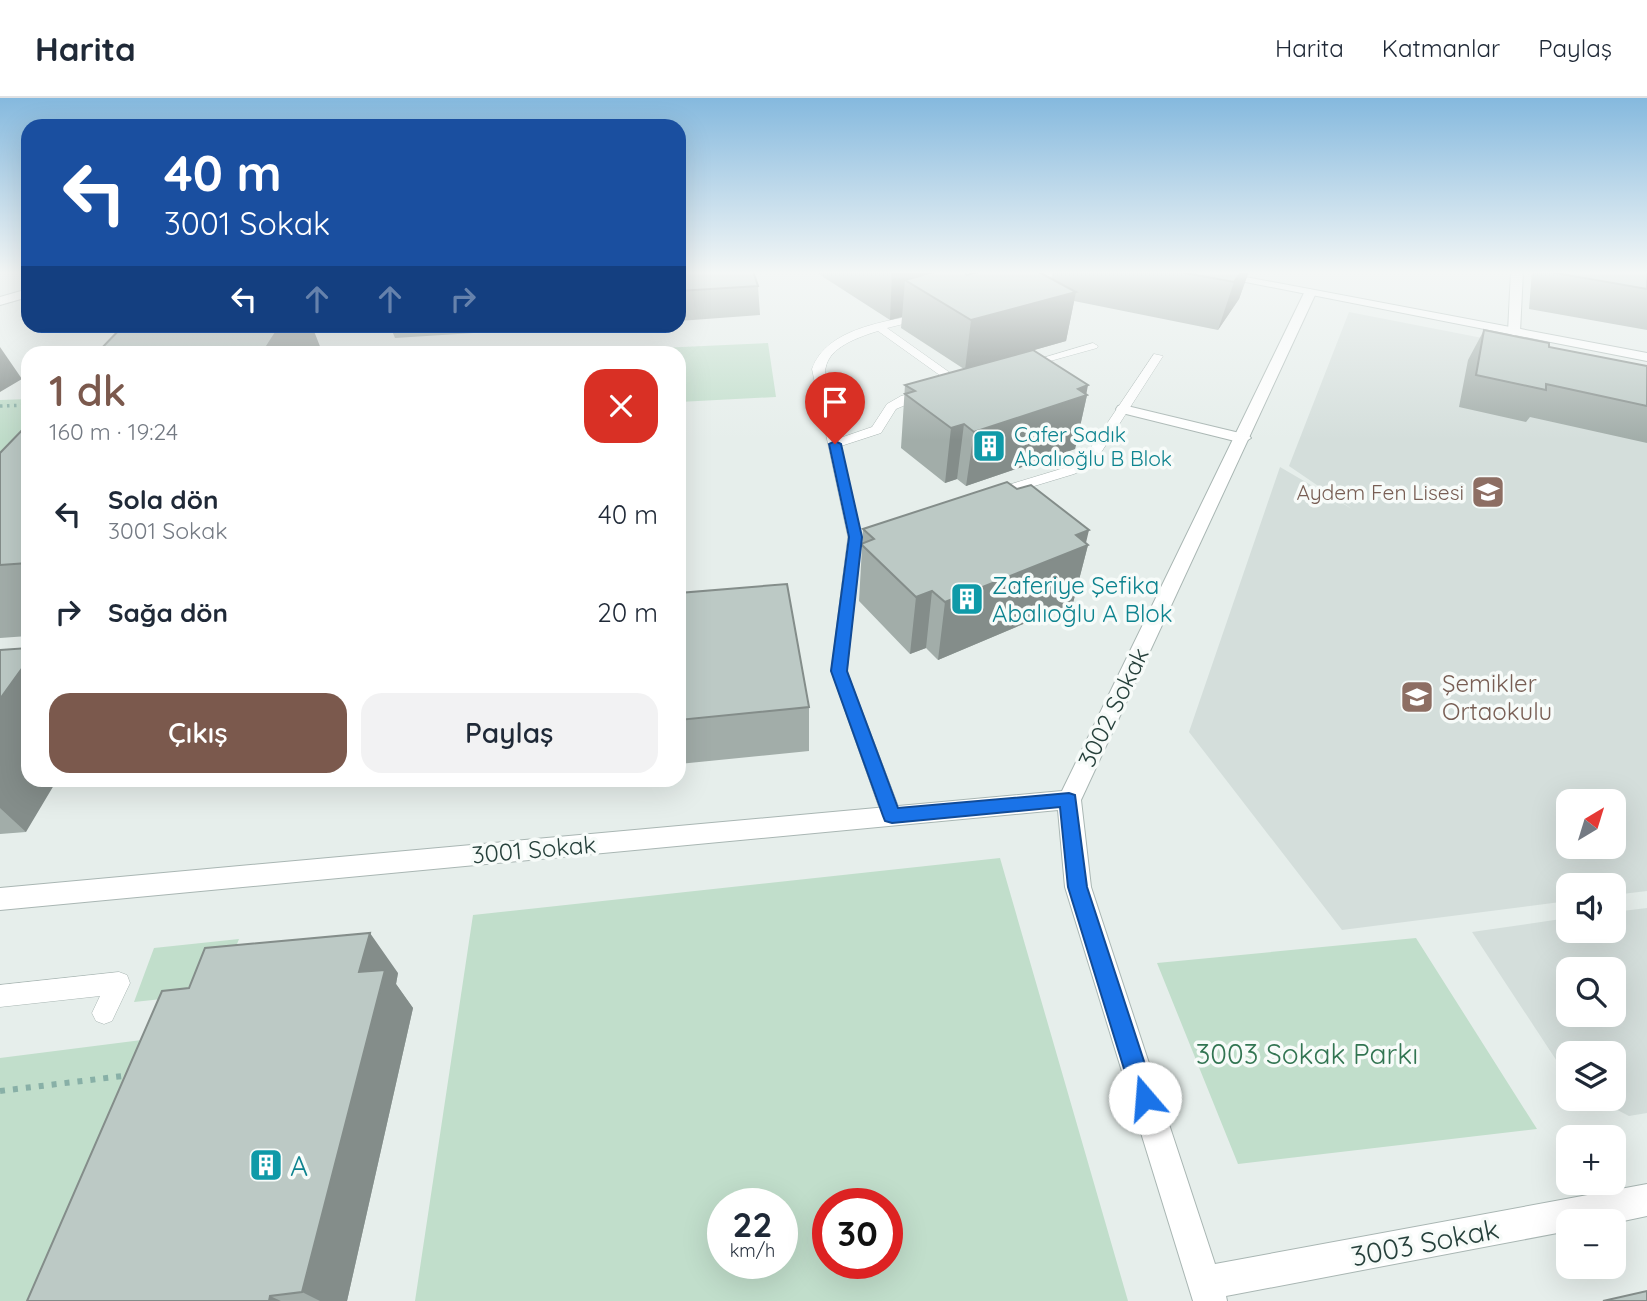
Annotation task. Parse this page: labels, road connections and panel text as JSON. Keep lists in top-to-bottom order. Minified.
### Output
{"streets":{"street":["3002 Sokak","3001 Sokak","3003 Sokak"]},"crossings":[["3002 Sokak","3001 Sokak"]],"parks":["3003 Sokak Parkı"],"places":{"building":["Cafer Sadık Abalıoğlu B Blok","Zaferiye Şefika Abalıoğlu A Blok","A"],"school or university":["Aydem Fen Lisesi","Şemikler Ortaokulu"]},"north":"top right","page":{"header":"Harita","nav":["Harita","Katmanlar","Paylaş"],"turn":["40 m","3001 Sokak"],"heading":["1 dk","160 m · 19:24"],"list":[{"name":"Sola dön","note":"3001 Sokak","value":"40 m"},{"name":"Sağa dön","value":"20 m"}],"buttons":["Çıkış","Paylaş"],"map_buttons":["+","−"],"speed":"22 km/h","limit":"30"}}
